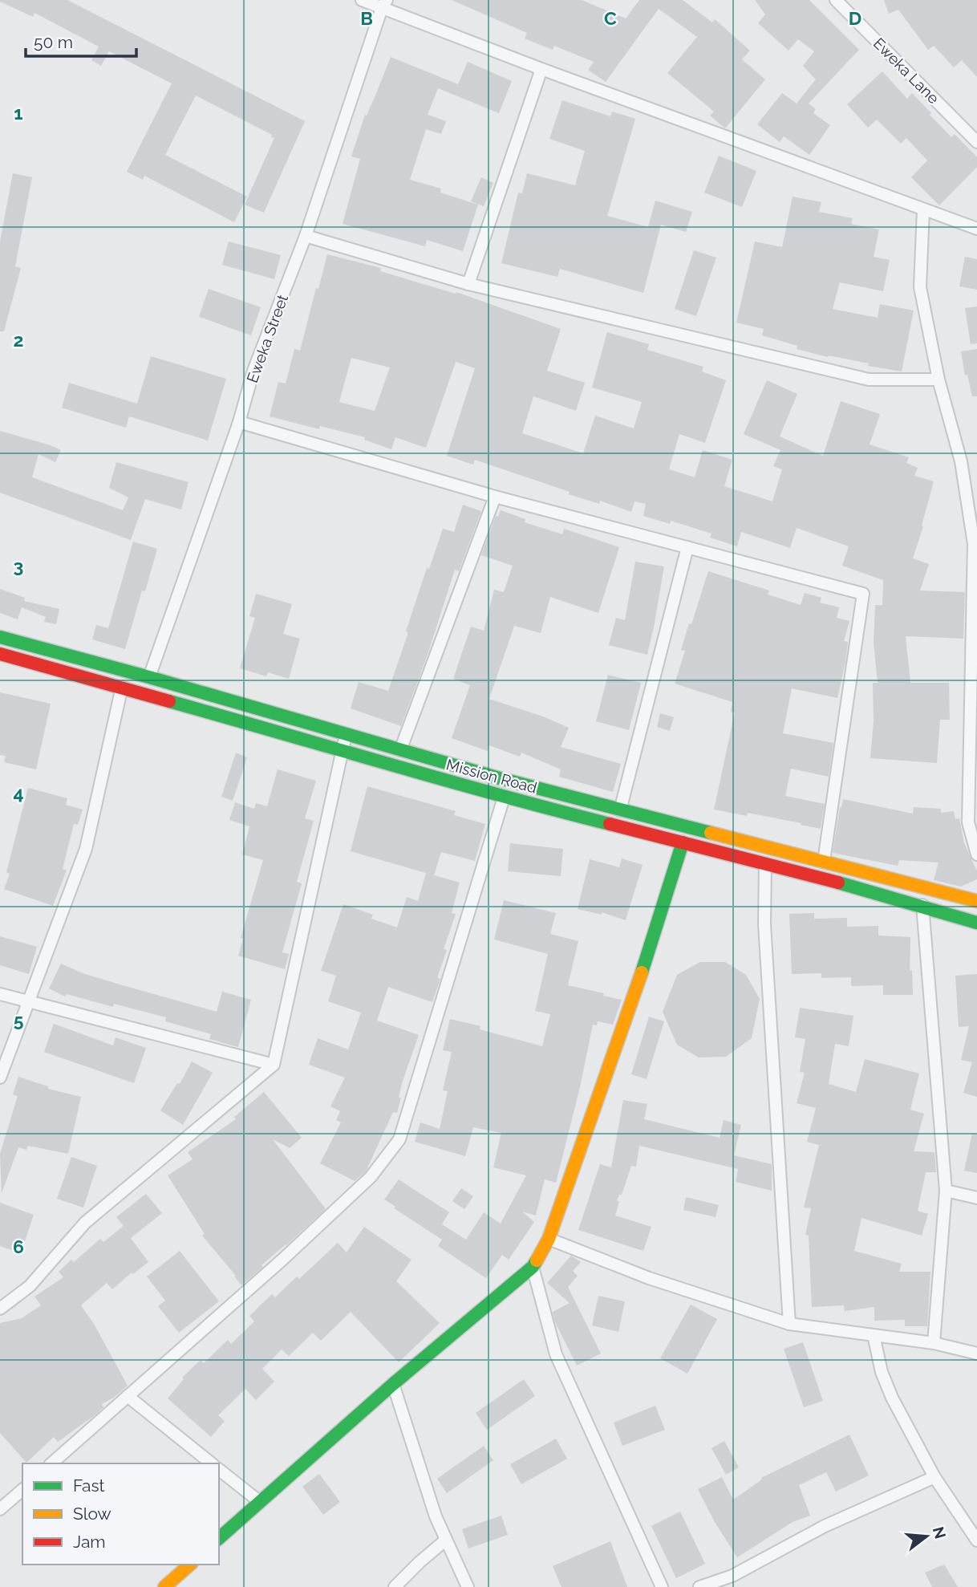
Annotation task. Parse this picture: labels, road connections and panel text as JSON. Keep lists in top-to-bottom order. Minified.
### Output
{"streets":{"street":["Eweka Lane","Eweka Street","Mission Road"]},"crossings":[["Eweka Street","Mission Road"]],"legend":["Fast","Slow","Jam"],"scale_bar":"50 m","north":"right","grid":{"columns":["B","C","D"],"rows":["1","2","3","4","5","6"]}}
